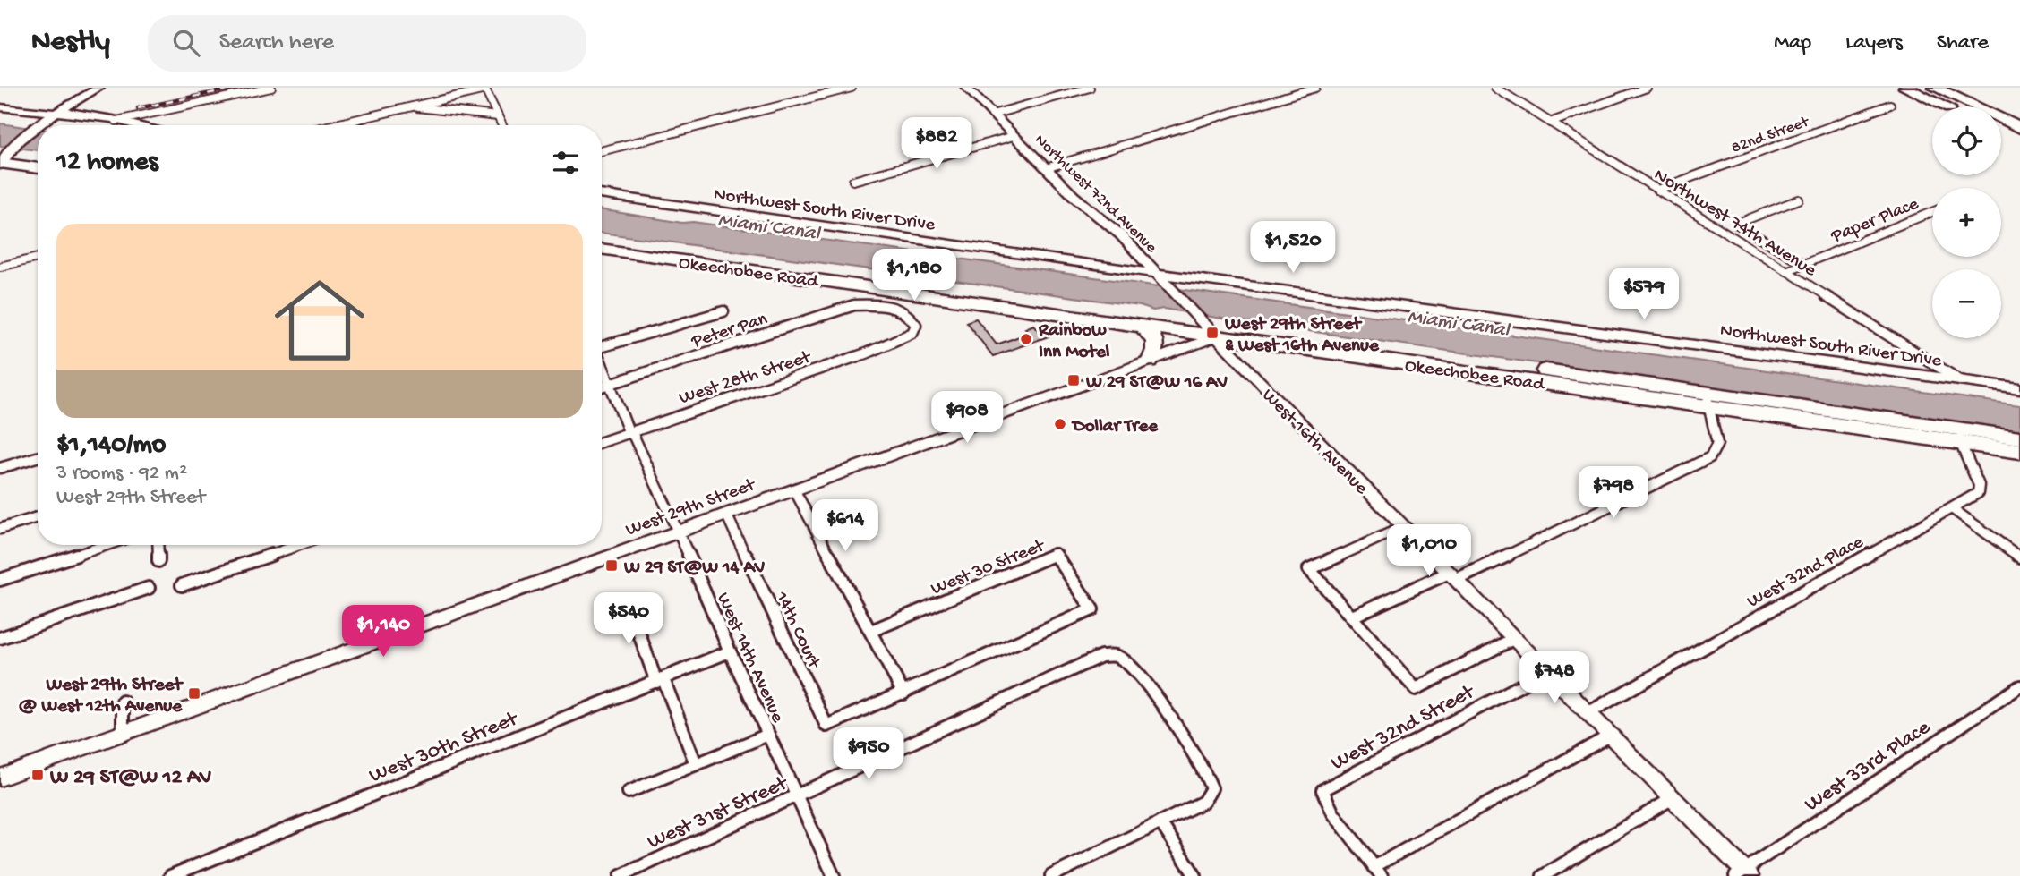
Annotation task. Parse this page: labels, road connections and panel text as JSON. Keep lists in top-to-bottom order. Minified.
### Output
{"streets":{"highway":["Okeechobee Road"],"street":["82nd Street","Northwest 72nd Avenue","Northwest South River Drive","Paper Place","Northwest 74th Avenue","Peter Pan","West 28th Street","West 16th Avenue","West 29th Street","West 30 Street","West 32nd Place","14th Court","West 14th Avenue","West 32nd Street","West 30th Street","West 33rd Place","West 31st Street"]},"crossings":[["82nd Street","Northwest 74th Avenue"],["Northwest 72nd Avenue","Northwest South River Drive"],["Northwest 72nd Avenue","Okeechobee Road"],["Northwest 72nd Avenue","West 16th Avenue"],["Northwest South River Drive","Northwest 74th Avenue"],["Paper Place","Northwest 74th Avenue"],["Okeechobee Road","West 16th Avenue"],["Okeechobee Road","West 29th Street"],["Okeechobee Road","West 32nd Place"],["Peter Pan","West 28th Street"],["Peter Pan","West 14th Avenue"],["West 28th Street","West 14th Avenue"],["West 16th Avenue","West 29th Street"],["West 16th Avenue","West 32nd Place"],["West 16th Avenue","West 32nd Street"],["West 16th Avenue","West 33rd Place"],["West 29th Street","14th Court"],["West 29th Street","West 14th Avenue"],["West 30 Street","14th Court"],["West 14th Avenue","West 30th Street"],["West 14th Avenue","West 31st Street"]],"water":["Miami Canal"],"places":{"transit":["West 29th Street & West 16th Avenue","W 29 ST@W 16 AV","W 29 ST@W 14 AV","West 29th Street @ West 12th Avenue","W 29 ST@W 12 AV"],"other":["Rainbow Inn Motel","Dollar Tree"]},"page":{"header":"Nestly","search":"Search here","nav":["Map","Layers","Share"],"map_buttons":["+","−"],"price":["$882","$1,520","$1,180","$579","$908","$798","$614","$1,010","$540","$1,140","$748","$950"],"heading":"12 homes","list":[{"name":"$1,140/mo","note":"3 rooms · 92 m² · West 29th Street"}]}}
